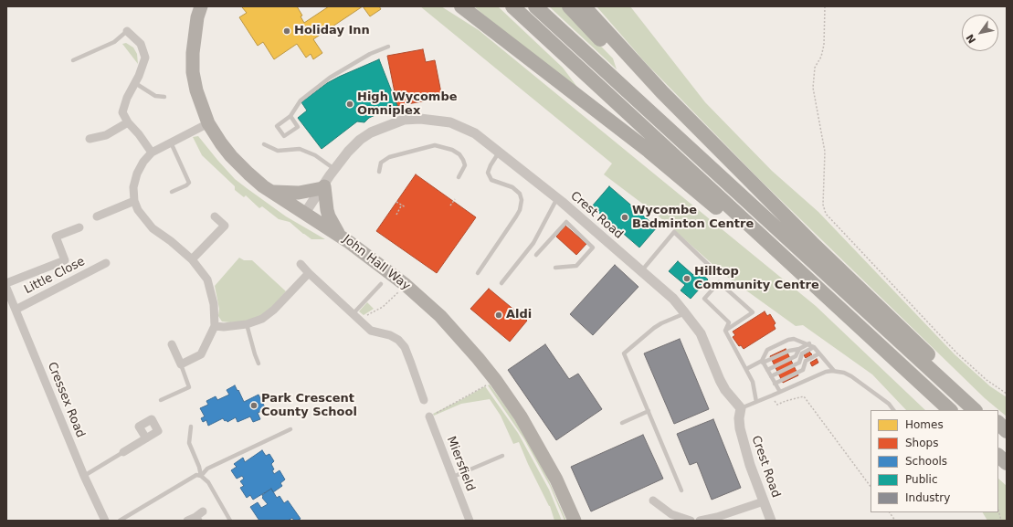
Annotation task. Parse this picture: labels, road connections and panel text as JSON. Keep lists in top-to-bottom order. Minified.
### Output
{"streets":{"highway":["John Hall Way"],"street":["Crest Road","Little Close","Cressex Road","Miersfield"]},"crossings":[["Crest Road","John Hall Way"],["Little Close","Cressex Road"]],"places":["Holiday Inn","High Wycombe Omniplex","Wycombe Badminton Centre","Hilltop Community Centre","Aldi","Park Crescent County School"],"legend":["Homes","Shops","Schools","Public","Industry"],"north":"bottom left"}
